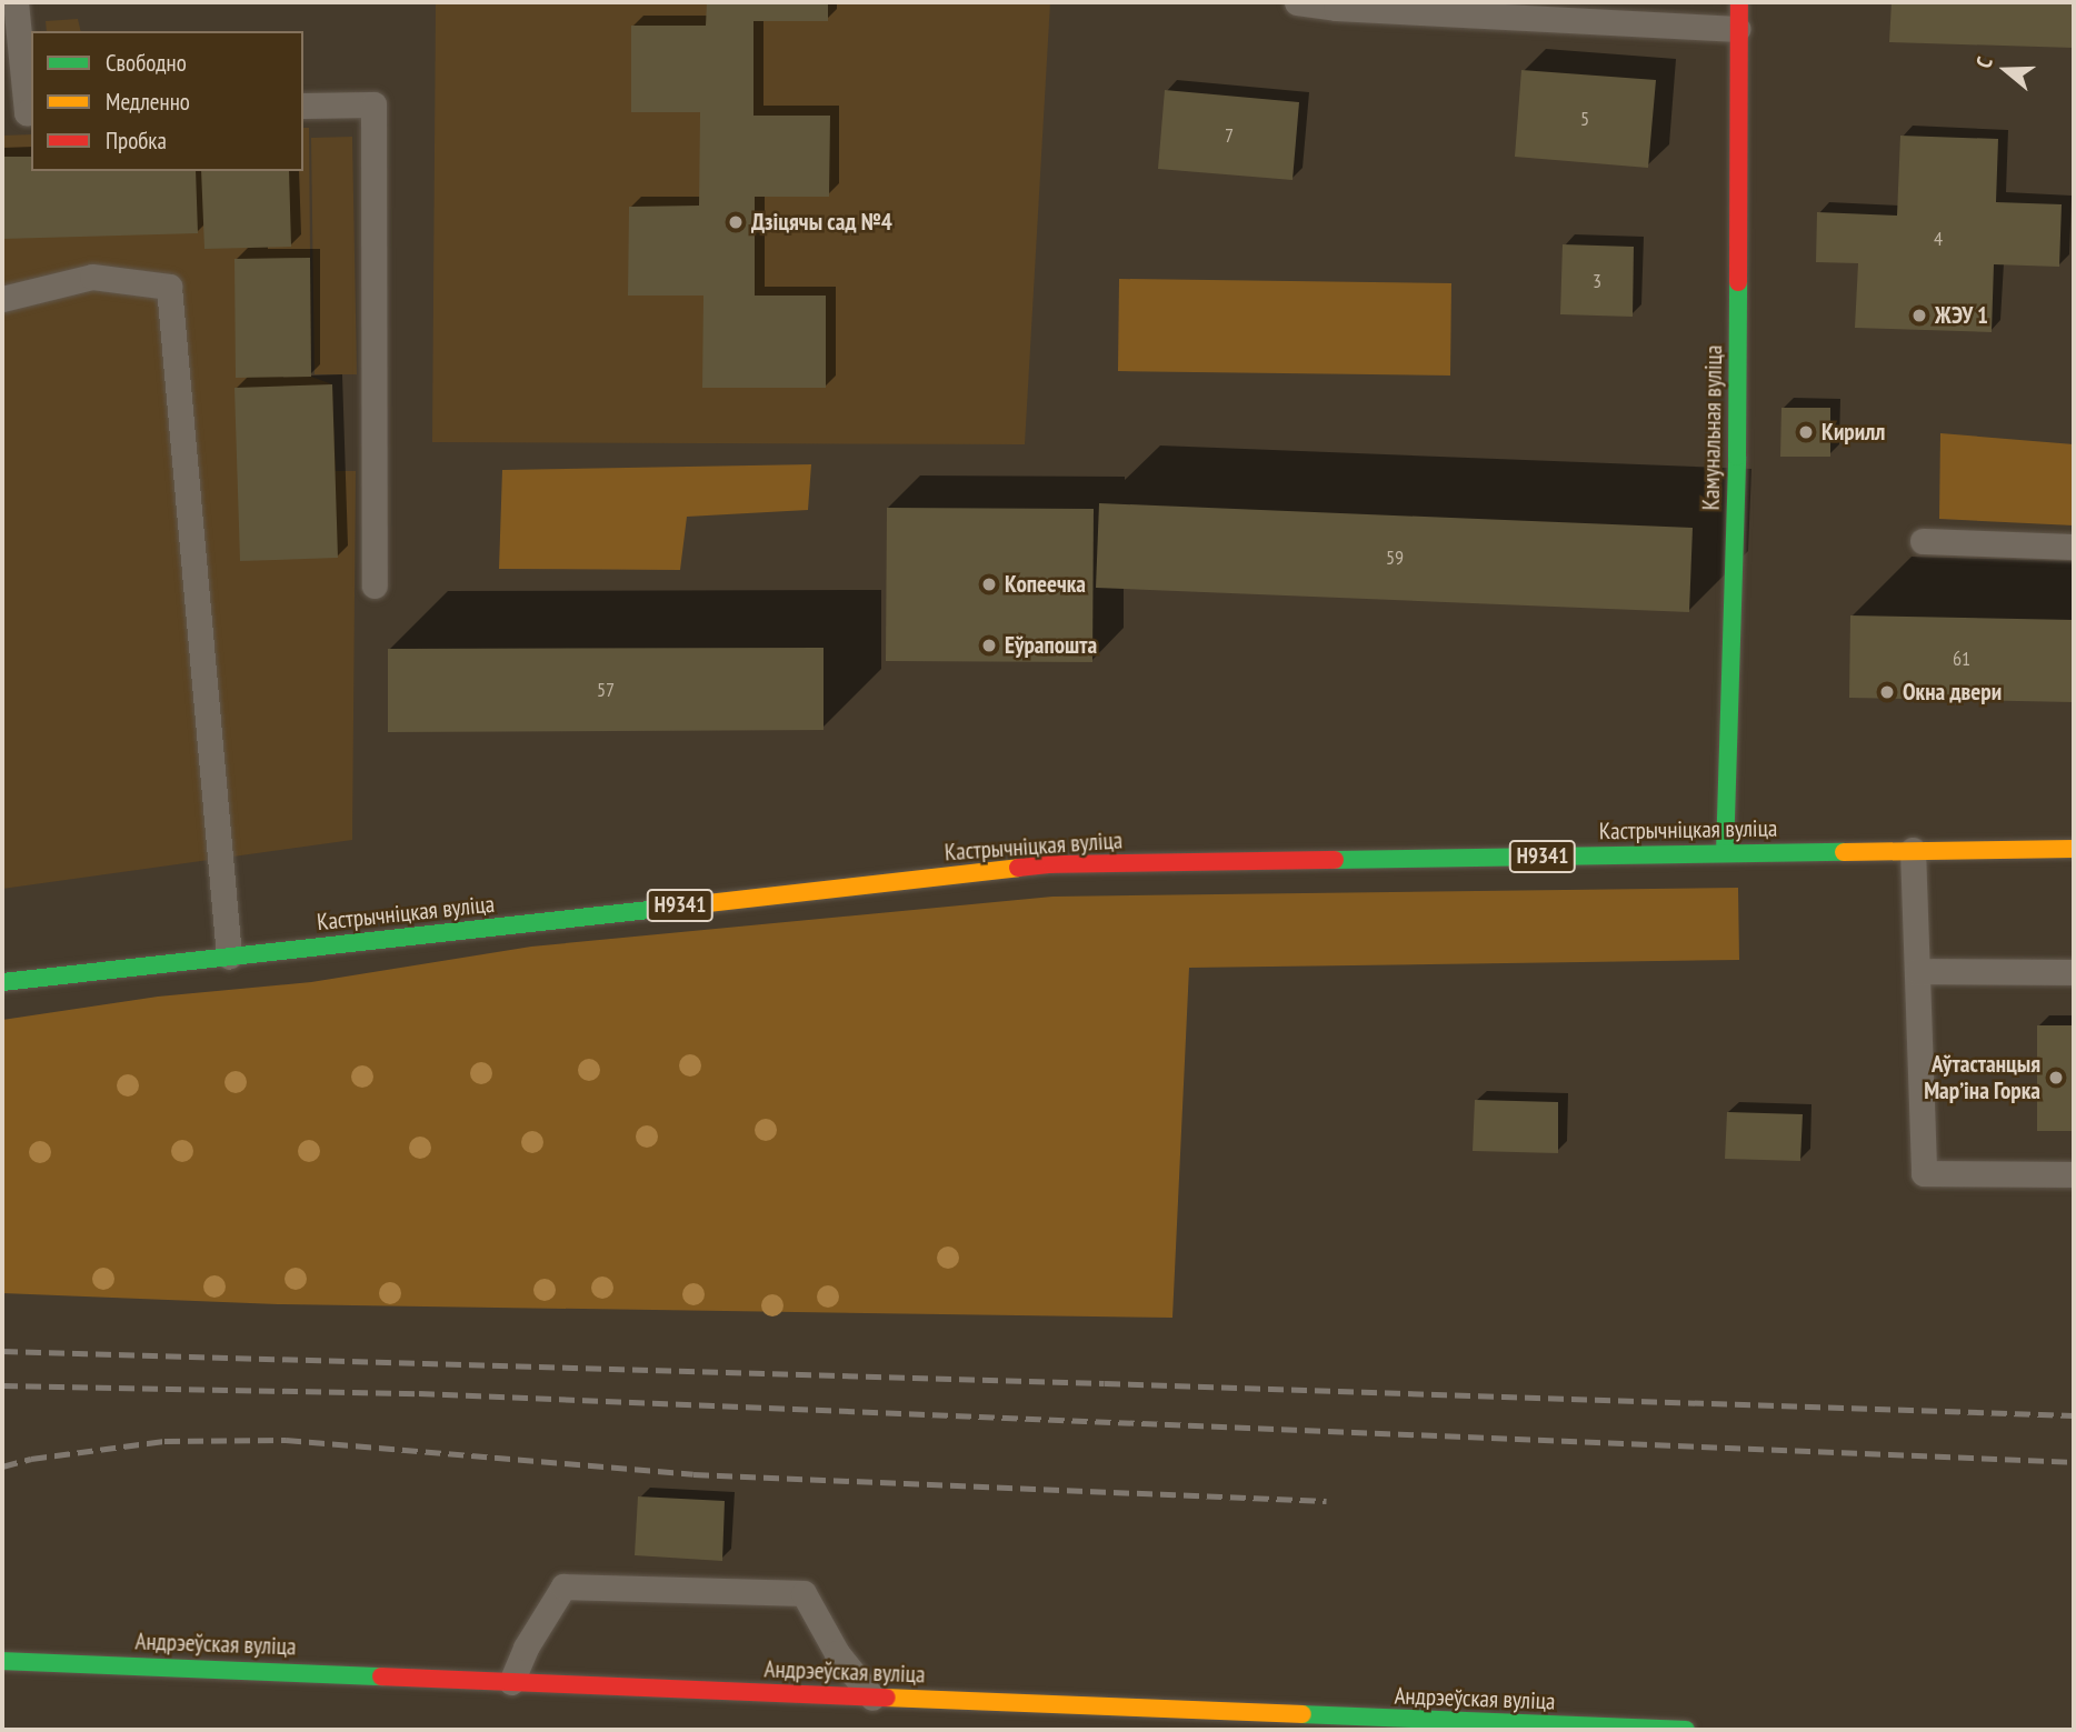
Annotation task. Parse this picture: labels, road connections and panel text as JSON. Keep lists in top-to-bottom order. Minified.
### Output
{"streets":{"main road":["Камунальная вуліца","Кастрычніцкая вуліца","Н9341","Андрэеўская вуліца"]},"crossings":[["Камунальная вуліца","Кастрычніцкая вуліца"]],"places":["Дзіцячы сад №4","ЖЭУ 1","Кирилл","Копеечка","Еўрапошта","Окна двери","Аўтастанцыя Марʼіна Горка"],"house_numbers":["5","7","4","3","59","61","57"],"legend":["Свободно","Медленно","Пробка"],"north":"left"}
